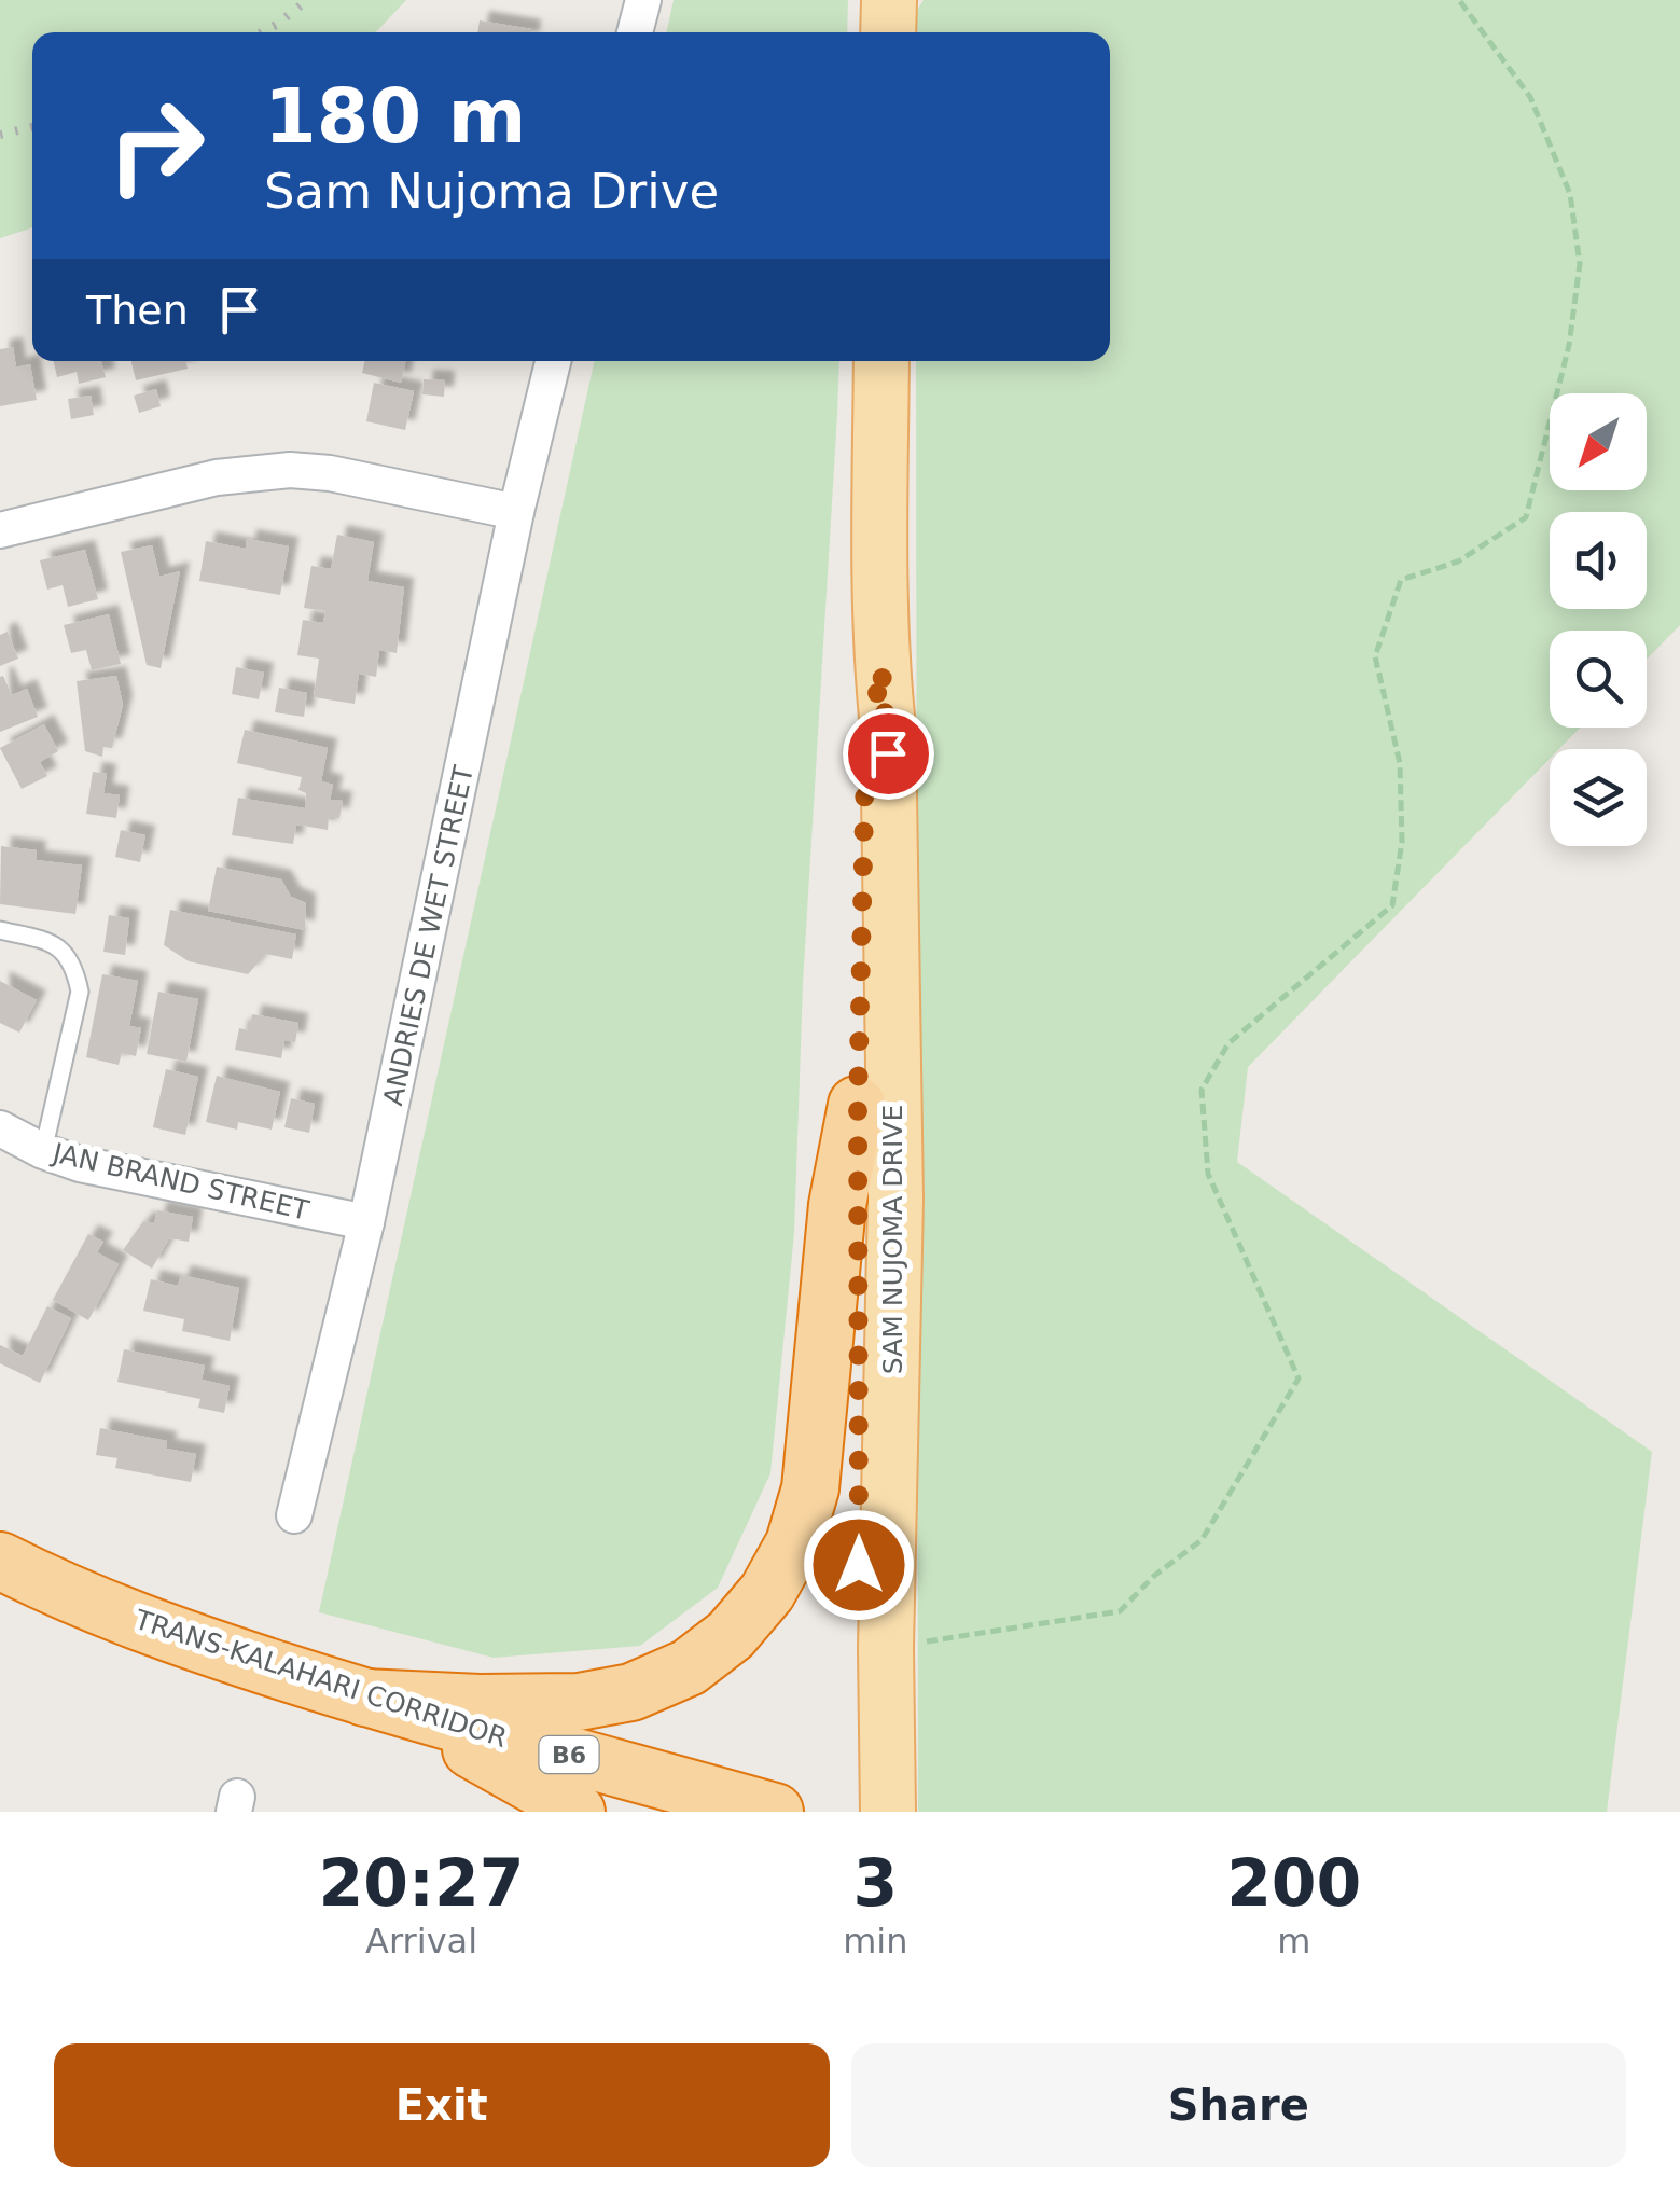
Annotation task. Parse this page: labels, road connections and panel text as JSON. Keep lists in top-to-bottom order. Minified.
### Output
{"streets":{"highway":["TRANS-KALAHARI CORRIDOR","B6"],"main road":["SAM NUJOMA DRIVE"],"street":["ANDRIES DE WET STREET","JAN BRAND STREET"]},"crossings":[["ANDRIES DE WET STREET","JAN BRAND STREET"],["TRANS-KALAHARI CORRIDOR","B6"]],"north":"bottom left","page":{"turn":["180 m","Sam Nujoma Drive"],"then":"Then","eta":["20:27","Arrival","3","min","200","m"],"buttons":["Exit","Share"]}}
